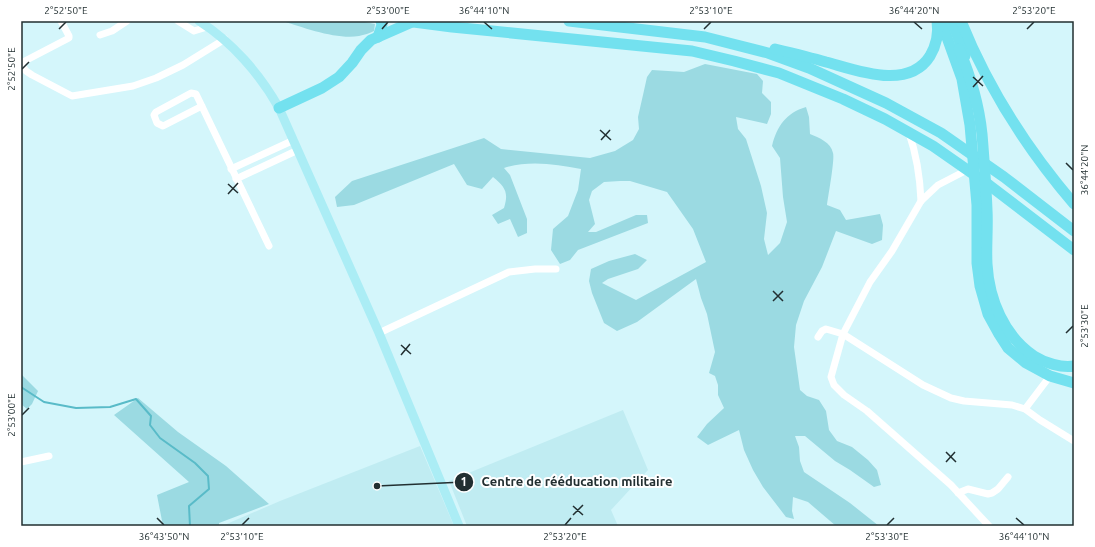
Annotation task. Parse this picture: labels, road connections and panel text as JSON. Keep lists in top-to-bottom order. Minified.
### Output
{"places":["Centre de rééducation militaire"],"coordinates":["2°52'50\"E","2°53'00\"E","36°44'10\"N","2°53'10\"E","36°44'20\"N","2°53'20\"E","2°53'30\"E","36°43'50\"N"]}
